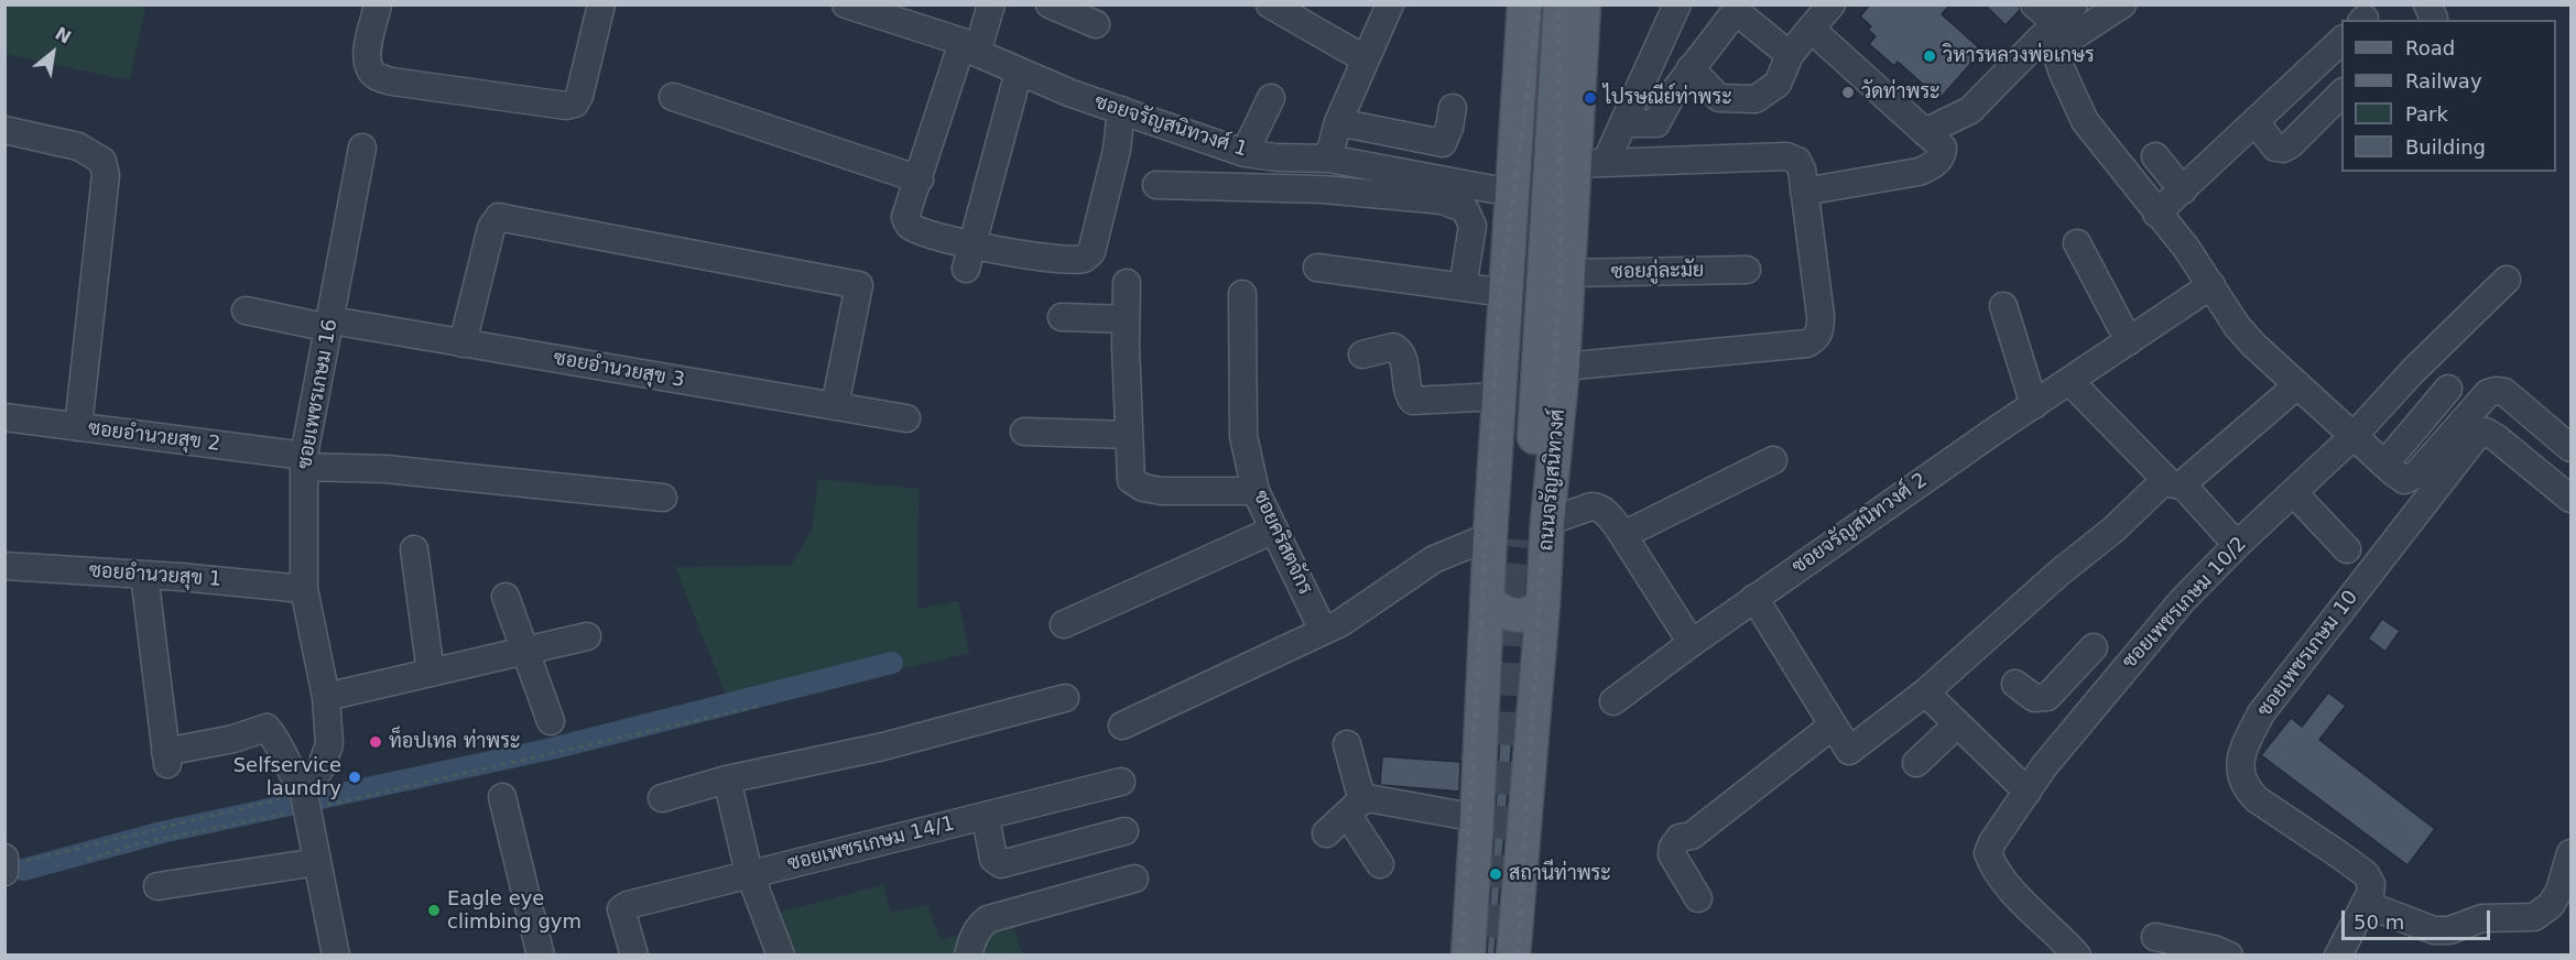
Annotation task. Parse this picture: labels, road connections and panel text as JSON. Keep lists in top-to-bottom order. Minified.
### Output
{"streets":{"main road":["ถนนจรัญสนิทวงศ์"],"street":["ซอยจรัญสนิทวงศ์ 1","ซอยภู่ละมัย","ซอยอำนวยสุข 3","ซอยเพชรเกษม 16","ซอยอำนวยสุข 2","ซอยจรัญสนิทวงศ์ 2","ซอยคริสตจักร","ซอยอำนวยสุข 1","ซอยเพชรเกษม 10/2","ซอยเพชรเกษม 10","ซอยเพชรเกษม 14/1"]},"crossings":[["ซอยจรัญสนิทวงศ์ 1","ถนนจรัญสนิทวงศ์"],["ซอยภู่ละมัย","ถนนจรัญสนิทวงศ์"],["ซอยอำนวยสุข 3","ซอยเพชรเกษม 16"],["ซอยเพชรเกษม 16","ซอยอำนวยสุข 2"],["ซอยเพชรเกษม 16","ซอยอำนวยสุข 1"]],"places":["วิหารหลวงพ่อเกษร","วัดท่าพระ","ไปรษณีย์ท่าพระ","ท็อปเทล ท่าพระ","Selfservice laundry","สถานีท่าพระ","Eagle eye climbing gym"],"legend":["Road","Railway","Park","Building"],"scale_bar":"50 m","north":"top right"}
